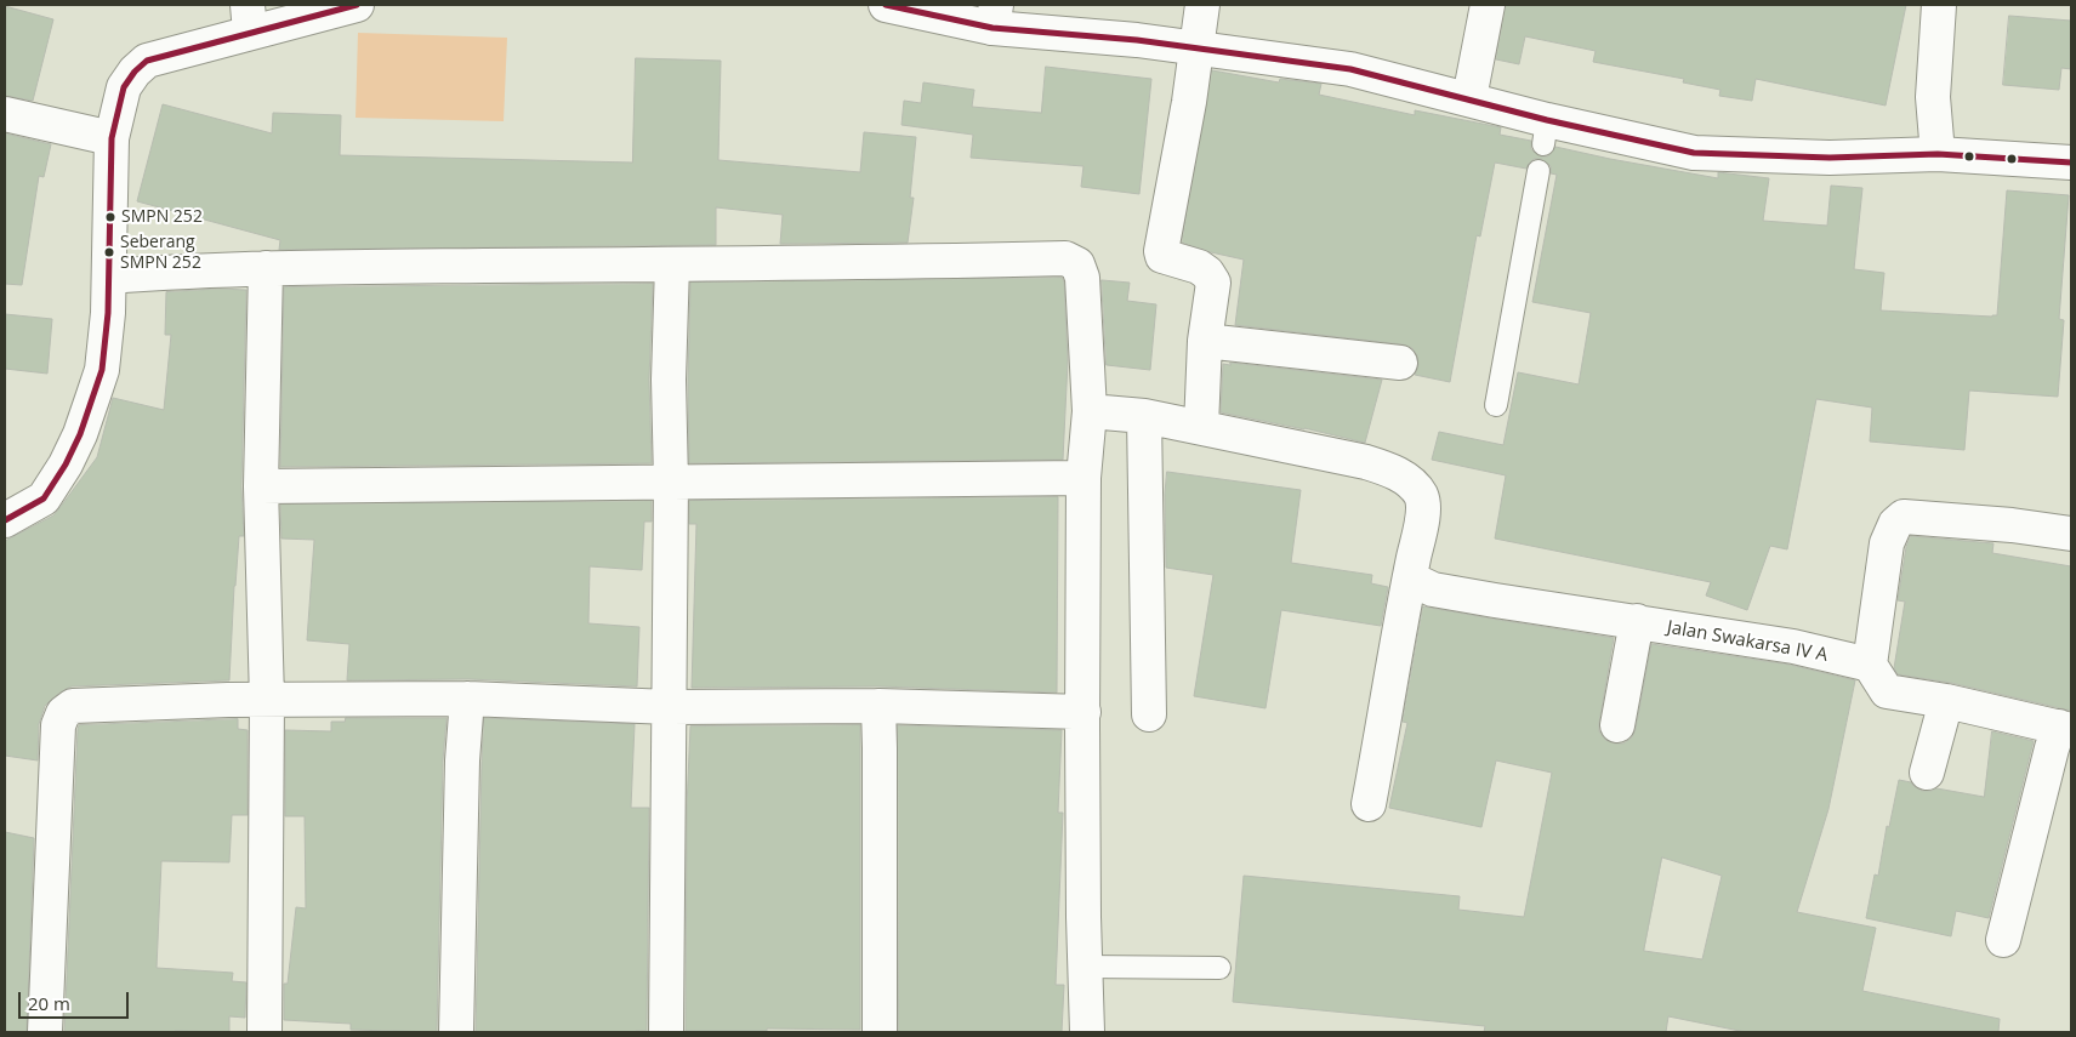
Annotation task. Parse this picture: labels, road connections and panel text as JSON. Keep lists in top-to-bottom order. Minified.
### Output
{"streets":{"street":["Jalan Swakarsa IV A"]},"places":["SMPN 252","Seberang SMPN 252"],"scale_bar":"20 m"}
